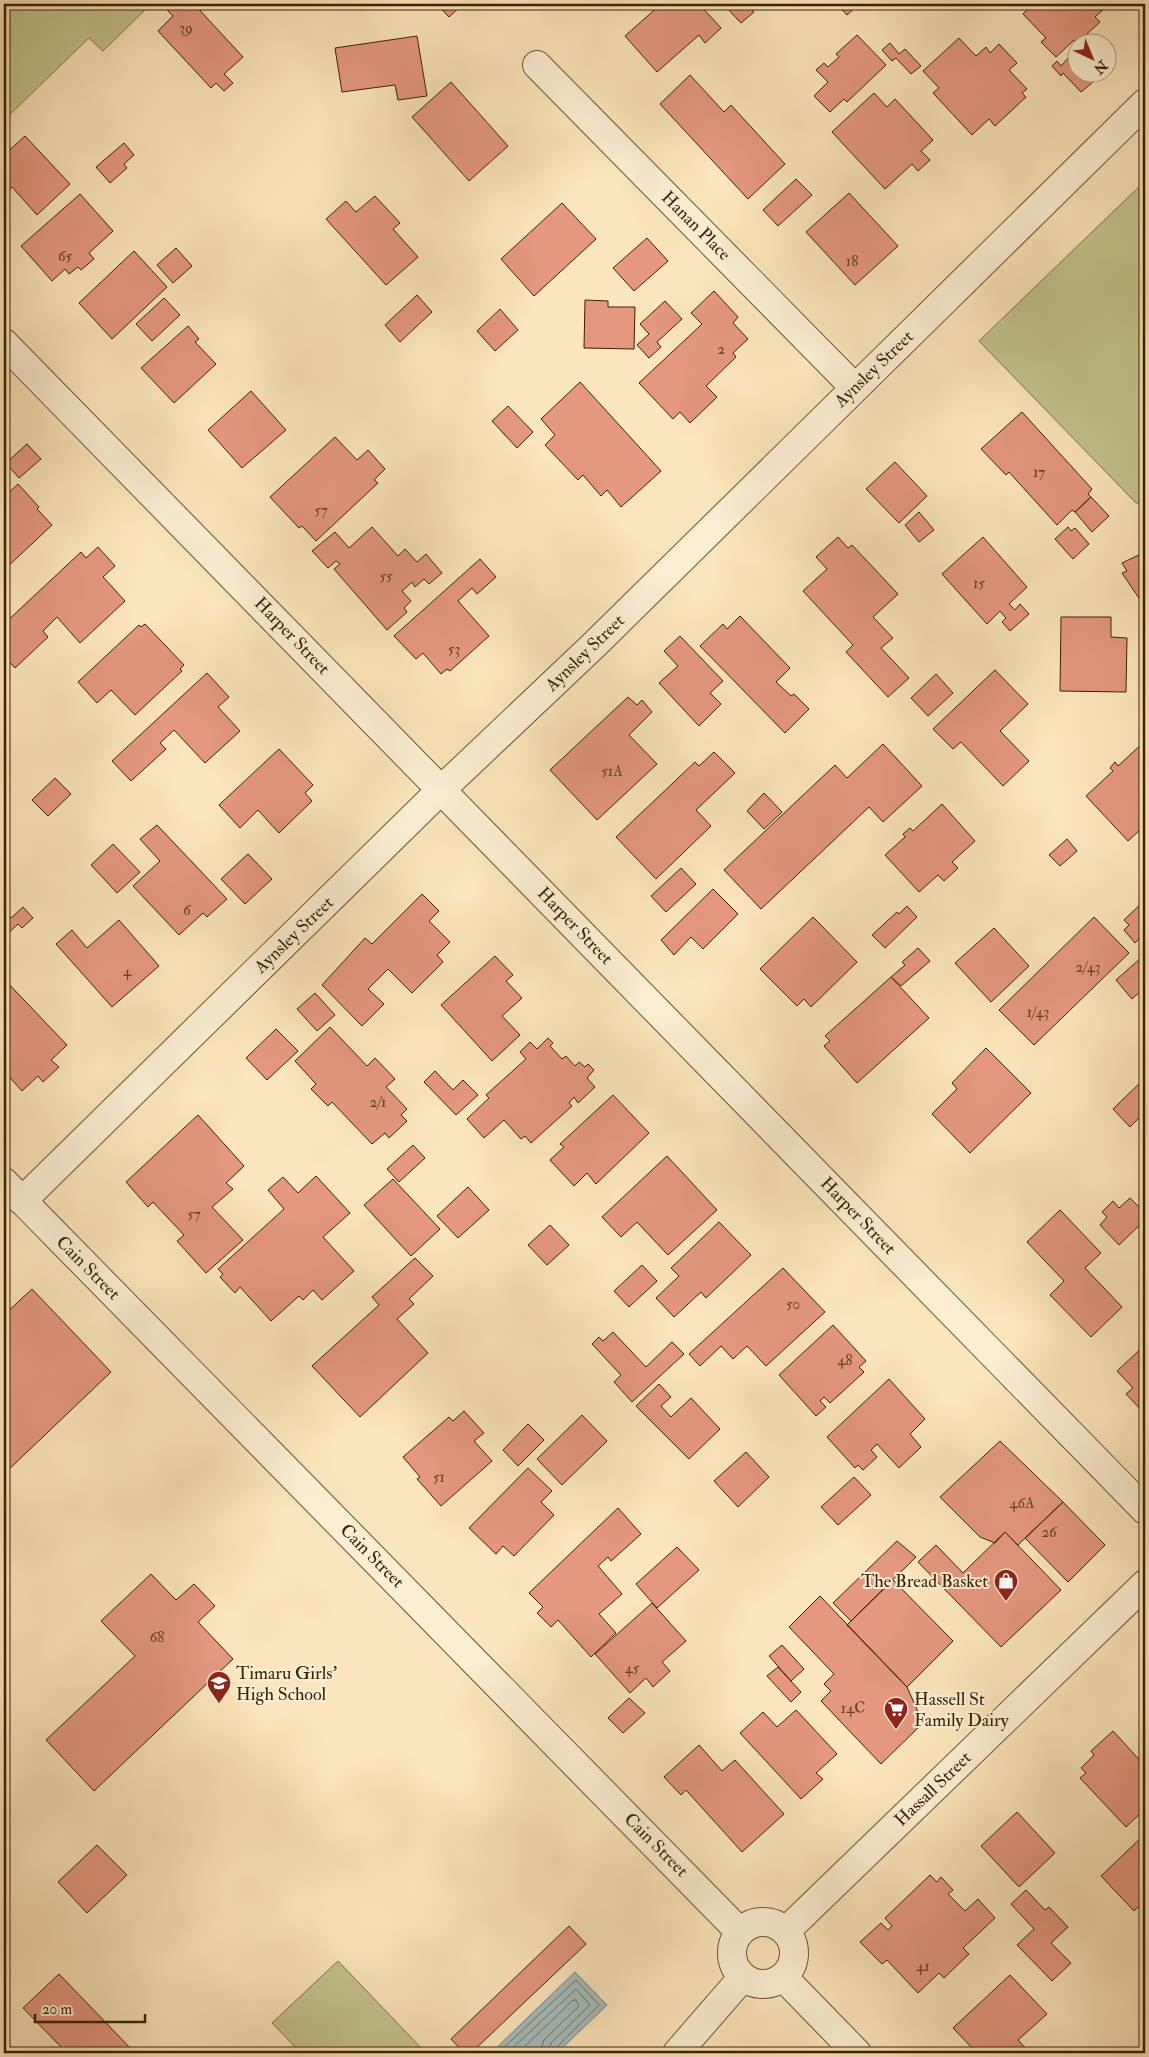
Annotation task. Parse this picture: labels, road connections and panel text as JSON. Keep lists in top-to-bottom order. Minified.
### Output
{"streets":{"street":["Hanan Place","Aynsley Street","Harper Street","Cain Street","Hassall Street"]},"crossings":[["Hanan Place","Aynsley Street"],["Aynsley Street","Harper Street"],["Aynsley Street","Cain Street"],["Cain Street","Hassall Street"]],"places":{"shop":["The Bread Basket"],"school or university":["Timaru Girls' High School"],"supermarket":["Hassell St Family Dairy"]},"house_numbers":["39","65","18","2","17","57","55","15","53","51A","6","2/43","4","1/43","2/1","57","50","48","51","46A","26","68","45","14C","41"],"scale_bar":"20 m","north":"bottom right"}
